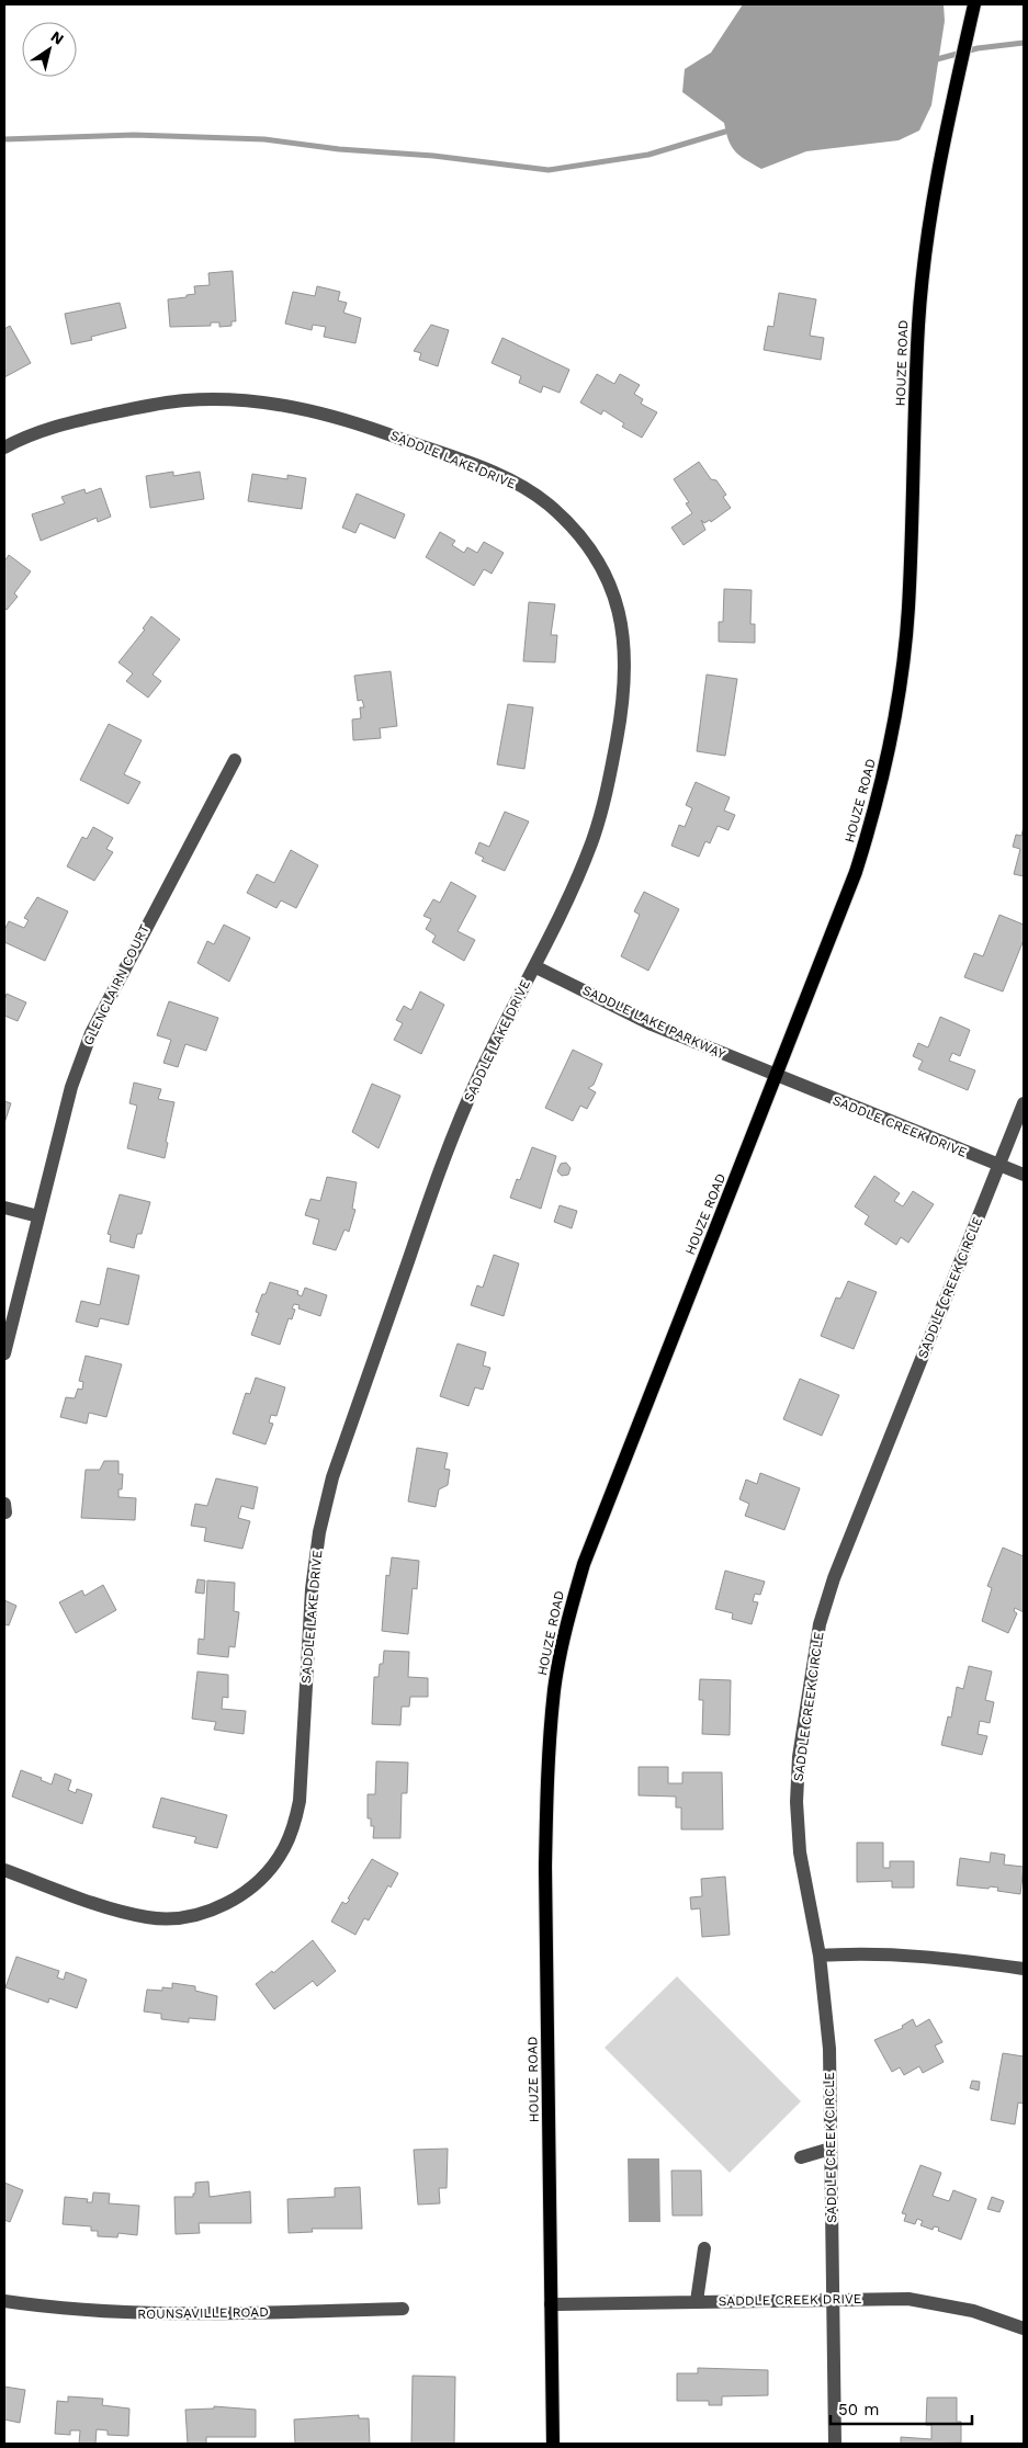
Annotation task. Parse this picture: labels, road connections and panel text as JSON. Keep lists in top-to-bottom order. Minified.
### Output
{"streets":{"main road":["HOUZE ROAD"],"street":["SADDLE LAKE DRIVE","GLENCLAIRN COURT","SADDLE LAKE PARKWAY","SADDLE CREEK DRIVE","SADDLE CREEK CIRCLE","ROUNSAVILLE ROAD"]},"crossings":[["HOUZE ROAD","SADDLE LAKE PARKWAY"],["HOUZE ROAD","SADDLE CREEK DRIVE"],["SADDLE LAKE DRIVE","SADDLE LAKE PARKWAY"],["SADDLE LAKE PARKWAY","SADDLE CREEK DRIVE"],["SADDLE CREEK DRIVE","SADDLE CREEK CIRCLE"]],"scale_bar":"50 m","north":"top right"}
